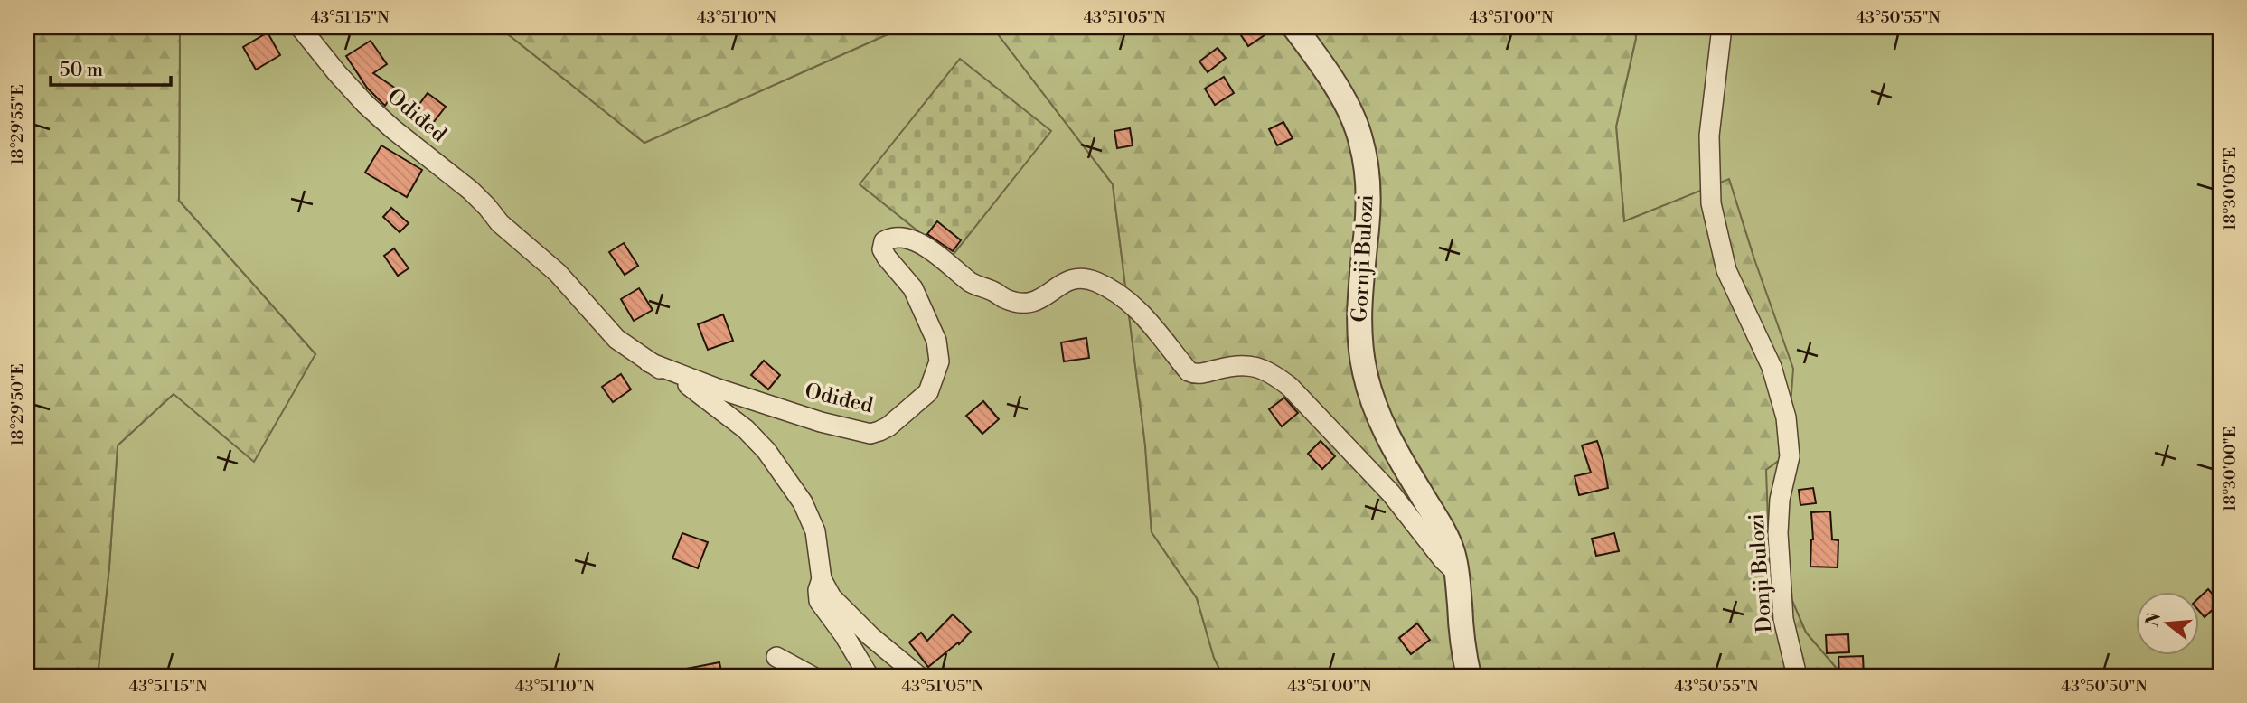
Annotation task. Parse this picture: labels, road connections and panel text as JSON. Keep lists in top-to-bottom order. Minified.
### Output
{"streets":{"street":["Odiđed","Gornji Bulozi","Donji Bulozi"]},"crossings":[["Odiđed","Gornji Bulozi"]],"scale_bar":"50 m","north":"left","coordinates":["43°51'15\"N","43°51'10\"N","43°51'05\"N","43°51'00\"N","43°50'55\"N","18°29'55\"E","18°30'05\"E","18°29'50\"E","18°30'00\"E","43°50'50\"N"]}
